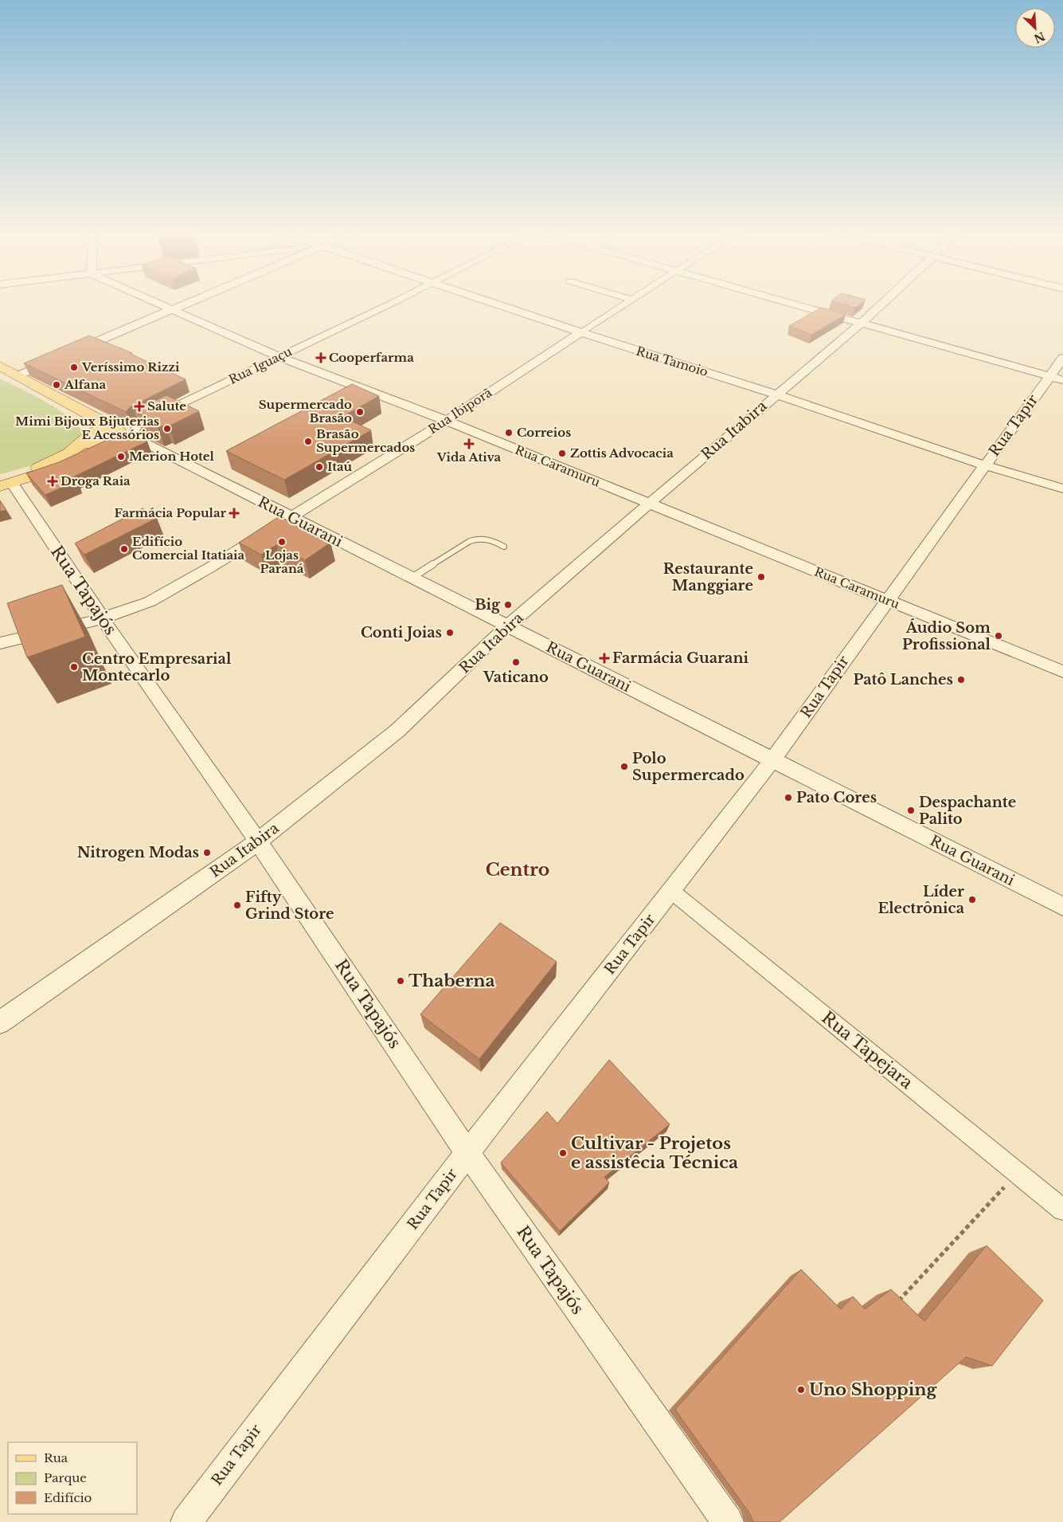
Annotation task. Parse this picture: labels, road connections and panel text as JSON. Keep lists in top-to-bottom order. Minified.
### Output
{"streets":{"street":["Rua Tamoio","Rua Iguaçu","Rua Ibiporã","Rua Tapir","Rua Itabira","Rua Caramuru","Rua Guarani","Rua Tapajós","Rua Tapejara"]},"crossings":[["Rua Tamoio","Rua Ibiporã"],["Rua Tamoio","Rua Tapir"],["Rua Tamoio","Rua Itabira"],["Rua Iguaçu","Rua Caramuru"],["Rua Ibiporã","Rua Caramuru"],["Rua Ibiporã","Rua Guarani"],["Rua Ibiporã","Rua Tapajós"],["Rua Tapir","Rua Caramuru"],["Rua Tapir","Rua Guarani"],["Rua Tapir","Rua Tapajós"],["Rua Tapir","Rua Tapejara"],["Rua Itabira","Rua Caramuru"],["Rua Itabira","Rua Guarani"],["Rua Itabira","Rua Tapajós"]],"districts":["Centro"],"places":{"health":["Cooperfarma","Salute","Vida Ativa","Droga Raia","Farmácia Popular","Farmácia Guarani"],"other":["Veríssimo Rizzi","Alfana","Supermercado Brasão","Mimi Bijoux Bijuterias E Acessórios","Correios","Brasão Supermercados","Zottis Advocacia","Merion Hotel","Itaú","Lojas Paraná","Edifício Comercial Itatiaia","Restaurante Manggiare","Big","Conti Joias","Áudio Som Profissional","Vaticano","Centro Empresarial Montecarlo","Patô Lanches","Polo Supermercado","Pato Cores","Despachante Palito","Nitrogen Modas","Líder Electrônica","Fifty Grind Store","Thaberna","Cultivar - Projetos e assistêcia Técnica","Uno Shopping"]},"legend":["Rua","Parque","Edifício"],"north":"bottom right"}
